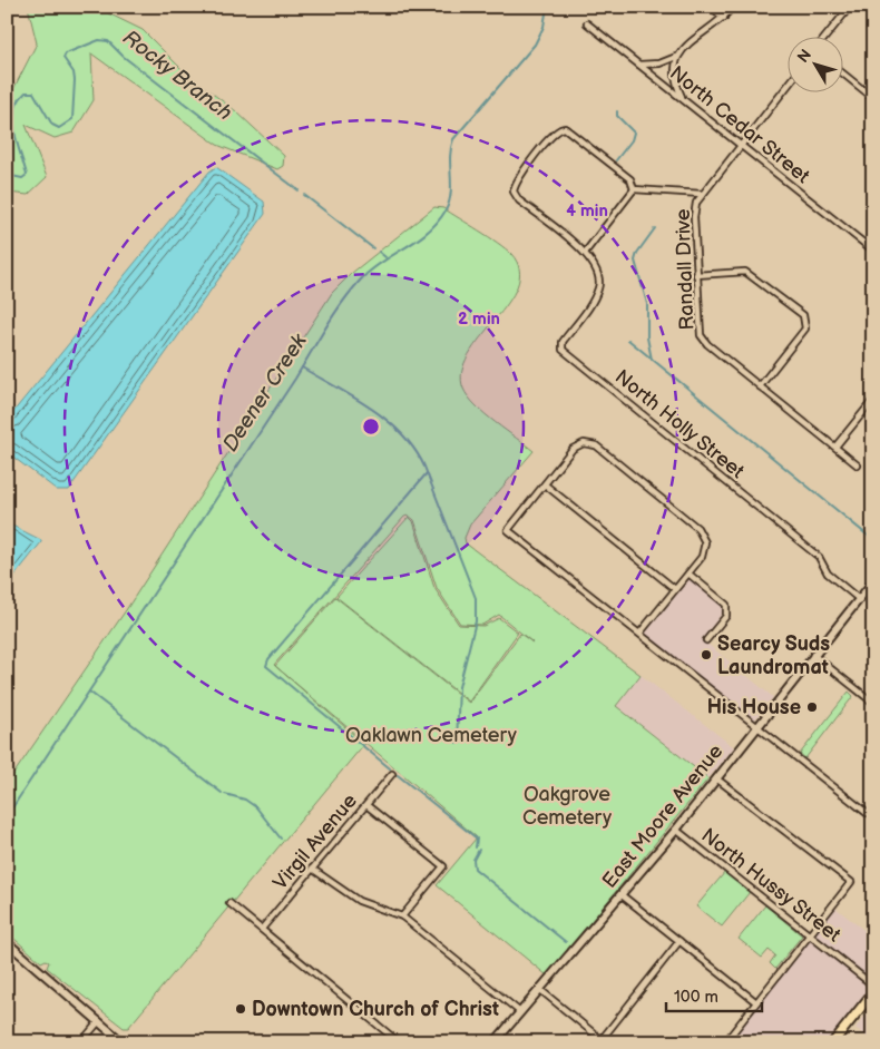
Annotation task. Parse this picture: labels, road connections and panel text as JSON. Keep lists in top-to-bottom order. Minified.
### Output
{"streets":{"street":["North Cedar Street","Randall Drive","North Holly Street","East Moore Avenue","Virgil Avenue","North Hussy Street"]},"crossings":[["North Cedar Street","Randall Drive"],["North Holly Street","East Moore Avenue"],["East Moore Avenue","North Hussy Street"]],"water":["Rocky Branch","Deener Creek"],"parks":["Oaklawn Cemetery","Oakgrove Cemetery"],"places":["Searcy Suds Laundromat","His House","Downtown Church of Christ"],"scale_bar":"100 m","north":"top left","rings":["4 min","2 min"]}
